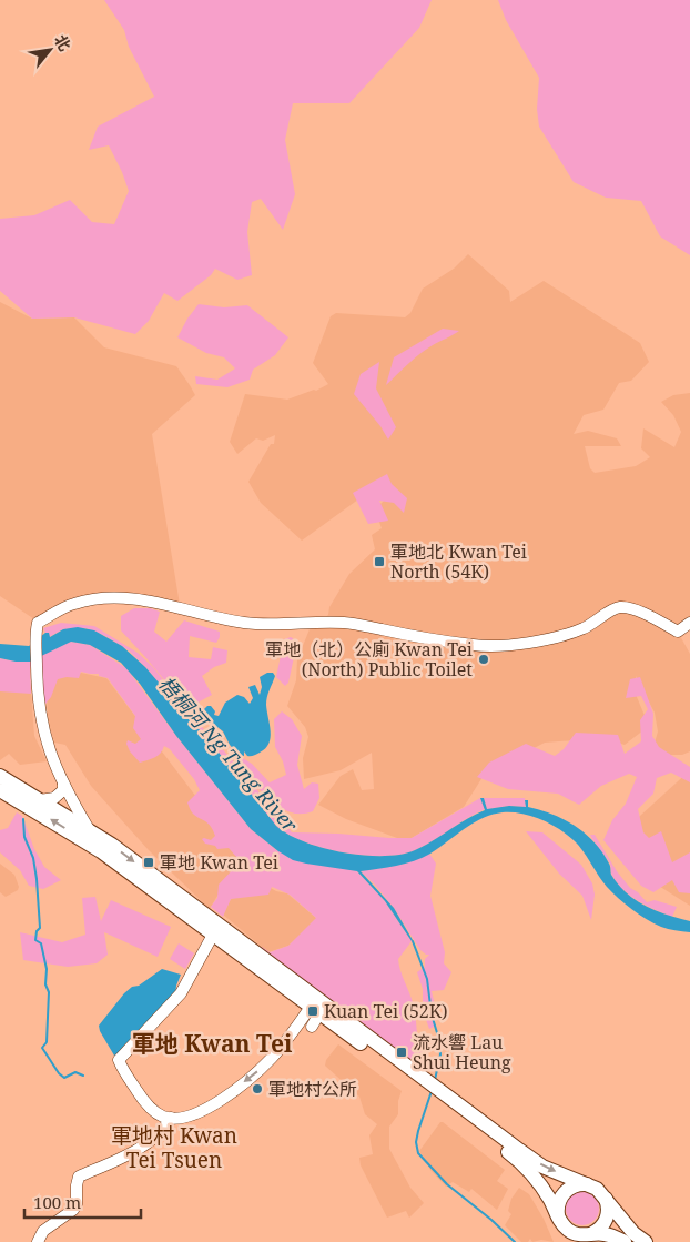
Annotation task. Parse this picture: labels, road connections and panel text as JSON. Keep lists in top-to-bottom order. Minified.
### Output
{"districts":["軍地 Kwan Tei","軍地村 Kwan Tei Tsuen"],"water":["梧桐河 Ng Tung River"],"places":{"transit":["軍地北 Kwan Tei North (54K)","軍地 Kwan Tei","Kuan Tei (52K)","流水響 Lau Shui Heung"],"other":["軍地（北）公廁 Kwan Tei (North) Public Toilet","軍地村公所"]},"scale_bar":"100 m","north":"top right"}
